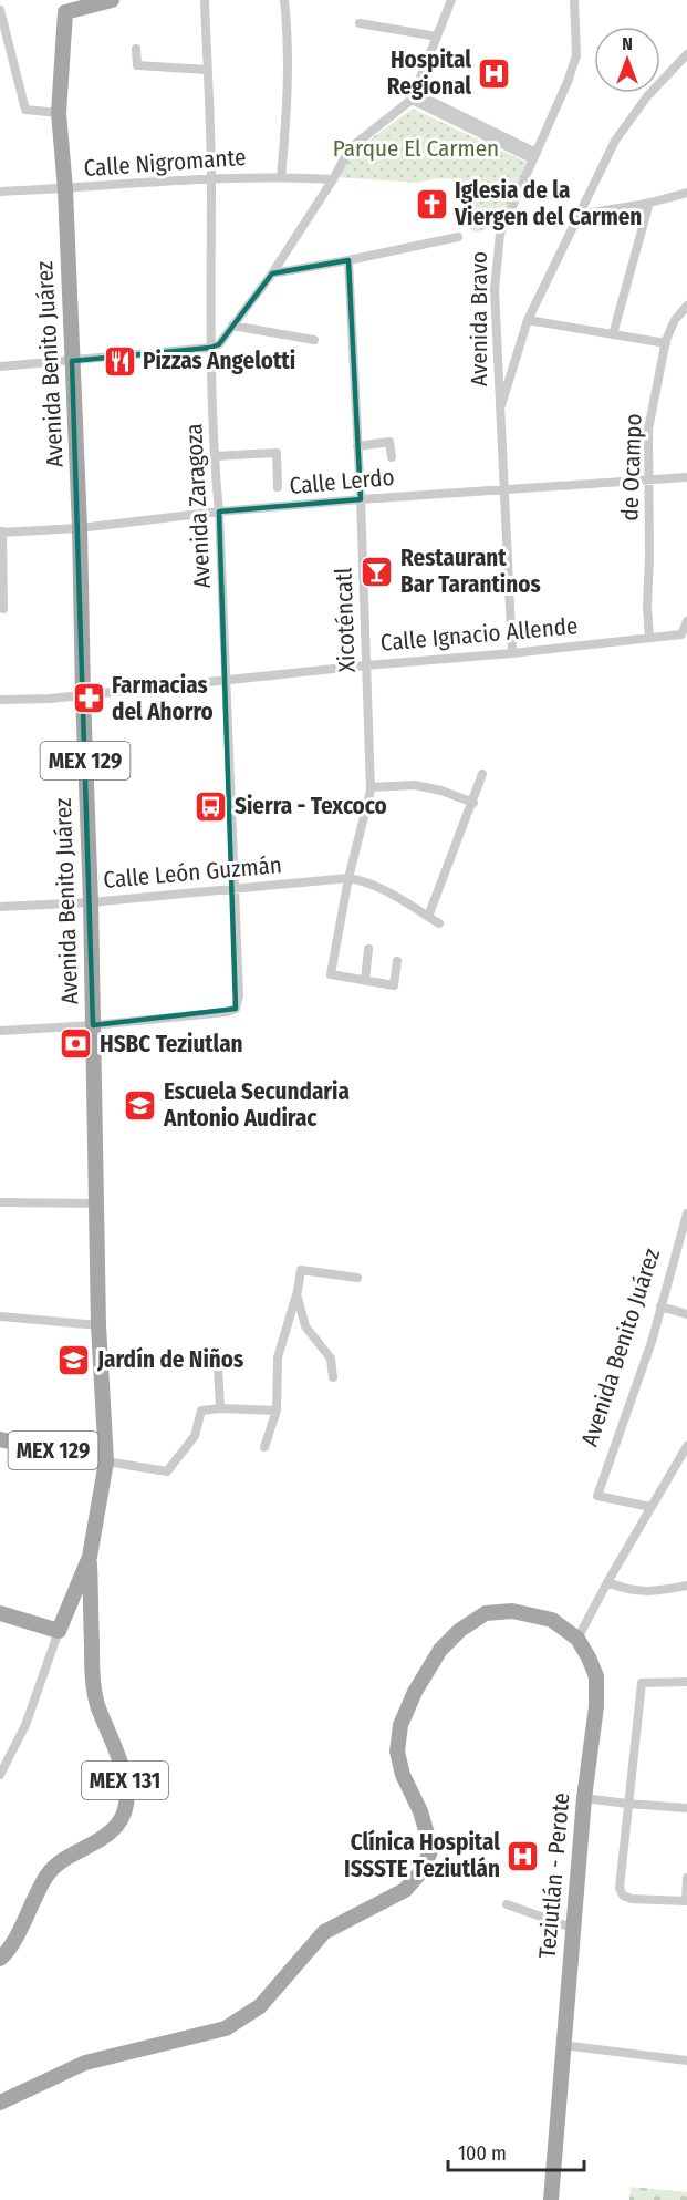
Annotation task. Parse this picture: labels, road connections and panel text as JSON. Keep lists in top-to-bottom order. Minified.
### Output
{"streets":{"main road":["Avenida Benito Juárez","MEX 129","MEX 131","Teziutlán - Perote"],"street":["Calle Nigromante","Avenida Bravo","de Ocampo","Calle Lerdo","Avenida Zaragoza","Xicoténcatl","Calle Ignacio Allende","Calle León Guzmán"]},"crossings":[["Calle Nigromante","Avenida Benito Juárez"],["Calle Nigromante","Avenida Zaragoza"],["Avenida Bravo","Calle Lerdo"],["Avenida Bravo","Calle Ignacio Allende"],["Avenida Benito Juárez","Calle Lerdo"],["Avenida Benito Juárez","Avenida Zaragoza"],["Avenida Benito Juárez","Calle Ignacio Allende"],["Avenida Benito Juárez","MEX 129"],["Avenida Benito Juárez","Calle León Guzmán"],["Avenida Benito Juárez","MEX 131"],["de Ocampo","Calle Lerdo"],["de Ocampo","Calle Ignacio Allende"],["Calle Lerdo","Avenida Zaragoza"],["Calle Lerdo","Xicoténcatl"],["Avenida Zaragoza","Calle Ignacio Allende"],["Avenida Zaragoza","Calle León Guzmán"],["Xicoténcatl","Calle Ignacio Allende"],["Xicoténcatl","Calle León Guzmán"]],"parks":["Parque El Carmen"],"places":{"hospital":["Hospital Regional","Clínica Hospital ISSSTE Teziutlán"],"church":["Iglesia de la Viergen del Carmen"],"restaurant":["Pizzas Angelotti"],"bar":["Restaurant Bar Tarantinos"],"pharmacy":["Farmacias del Ahorro"],"bus stop":["Sierra - Texcoco"],"bank":["HSBC Teziutlan"],"school or university":["Escuela Secundaria Antonio Audirac","Jardín de Niños"]},"scale_bar":"100 m","north":"top"}
